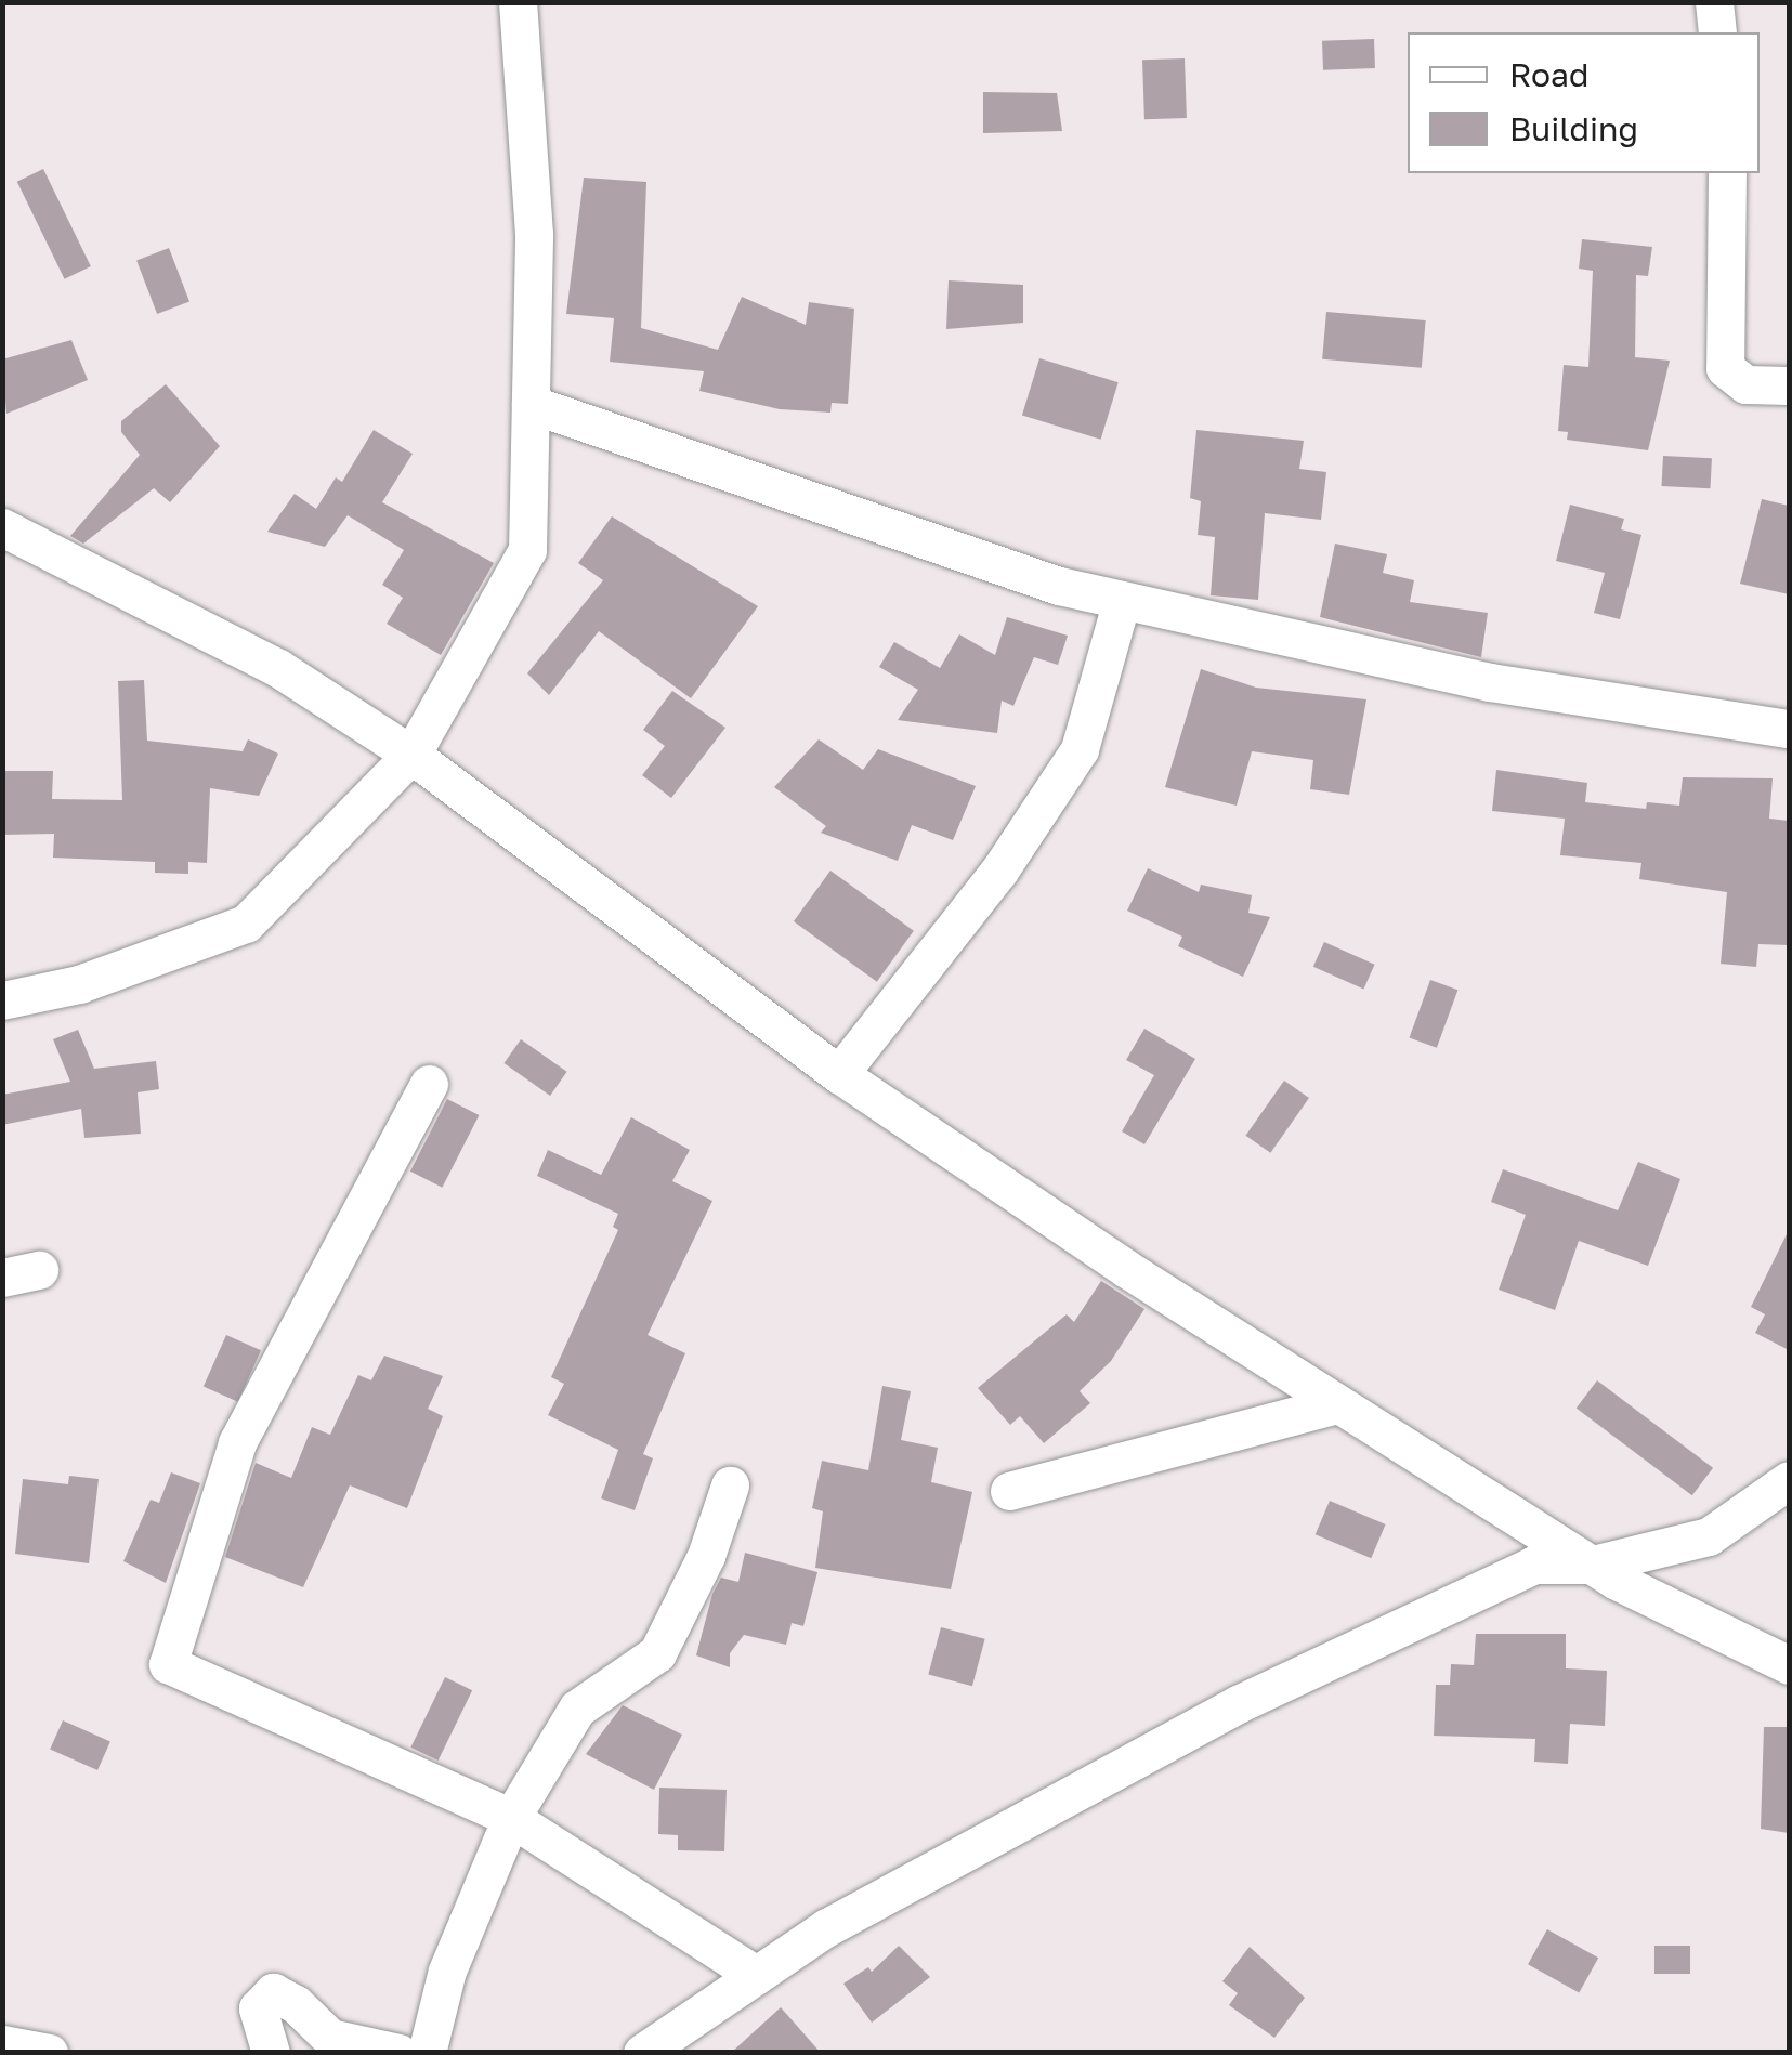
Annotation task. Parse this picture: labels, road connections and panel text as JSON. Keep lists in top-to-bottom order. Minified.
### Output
{"legend":["Road","Building"]}
